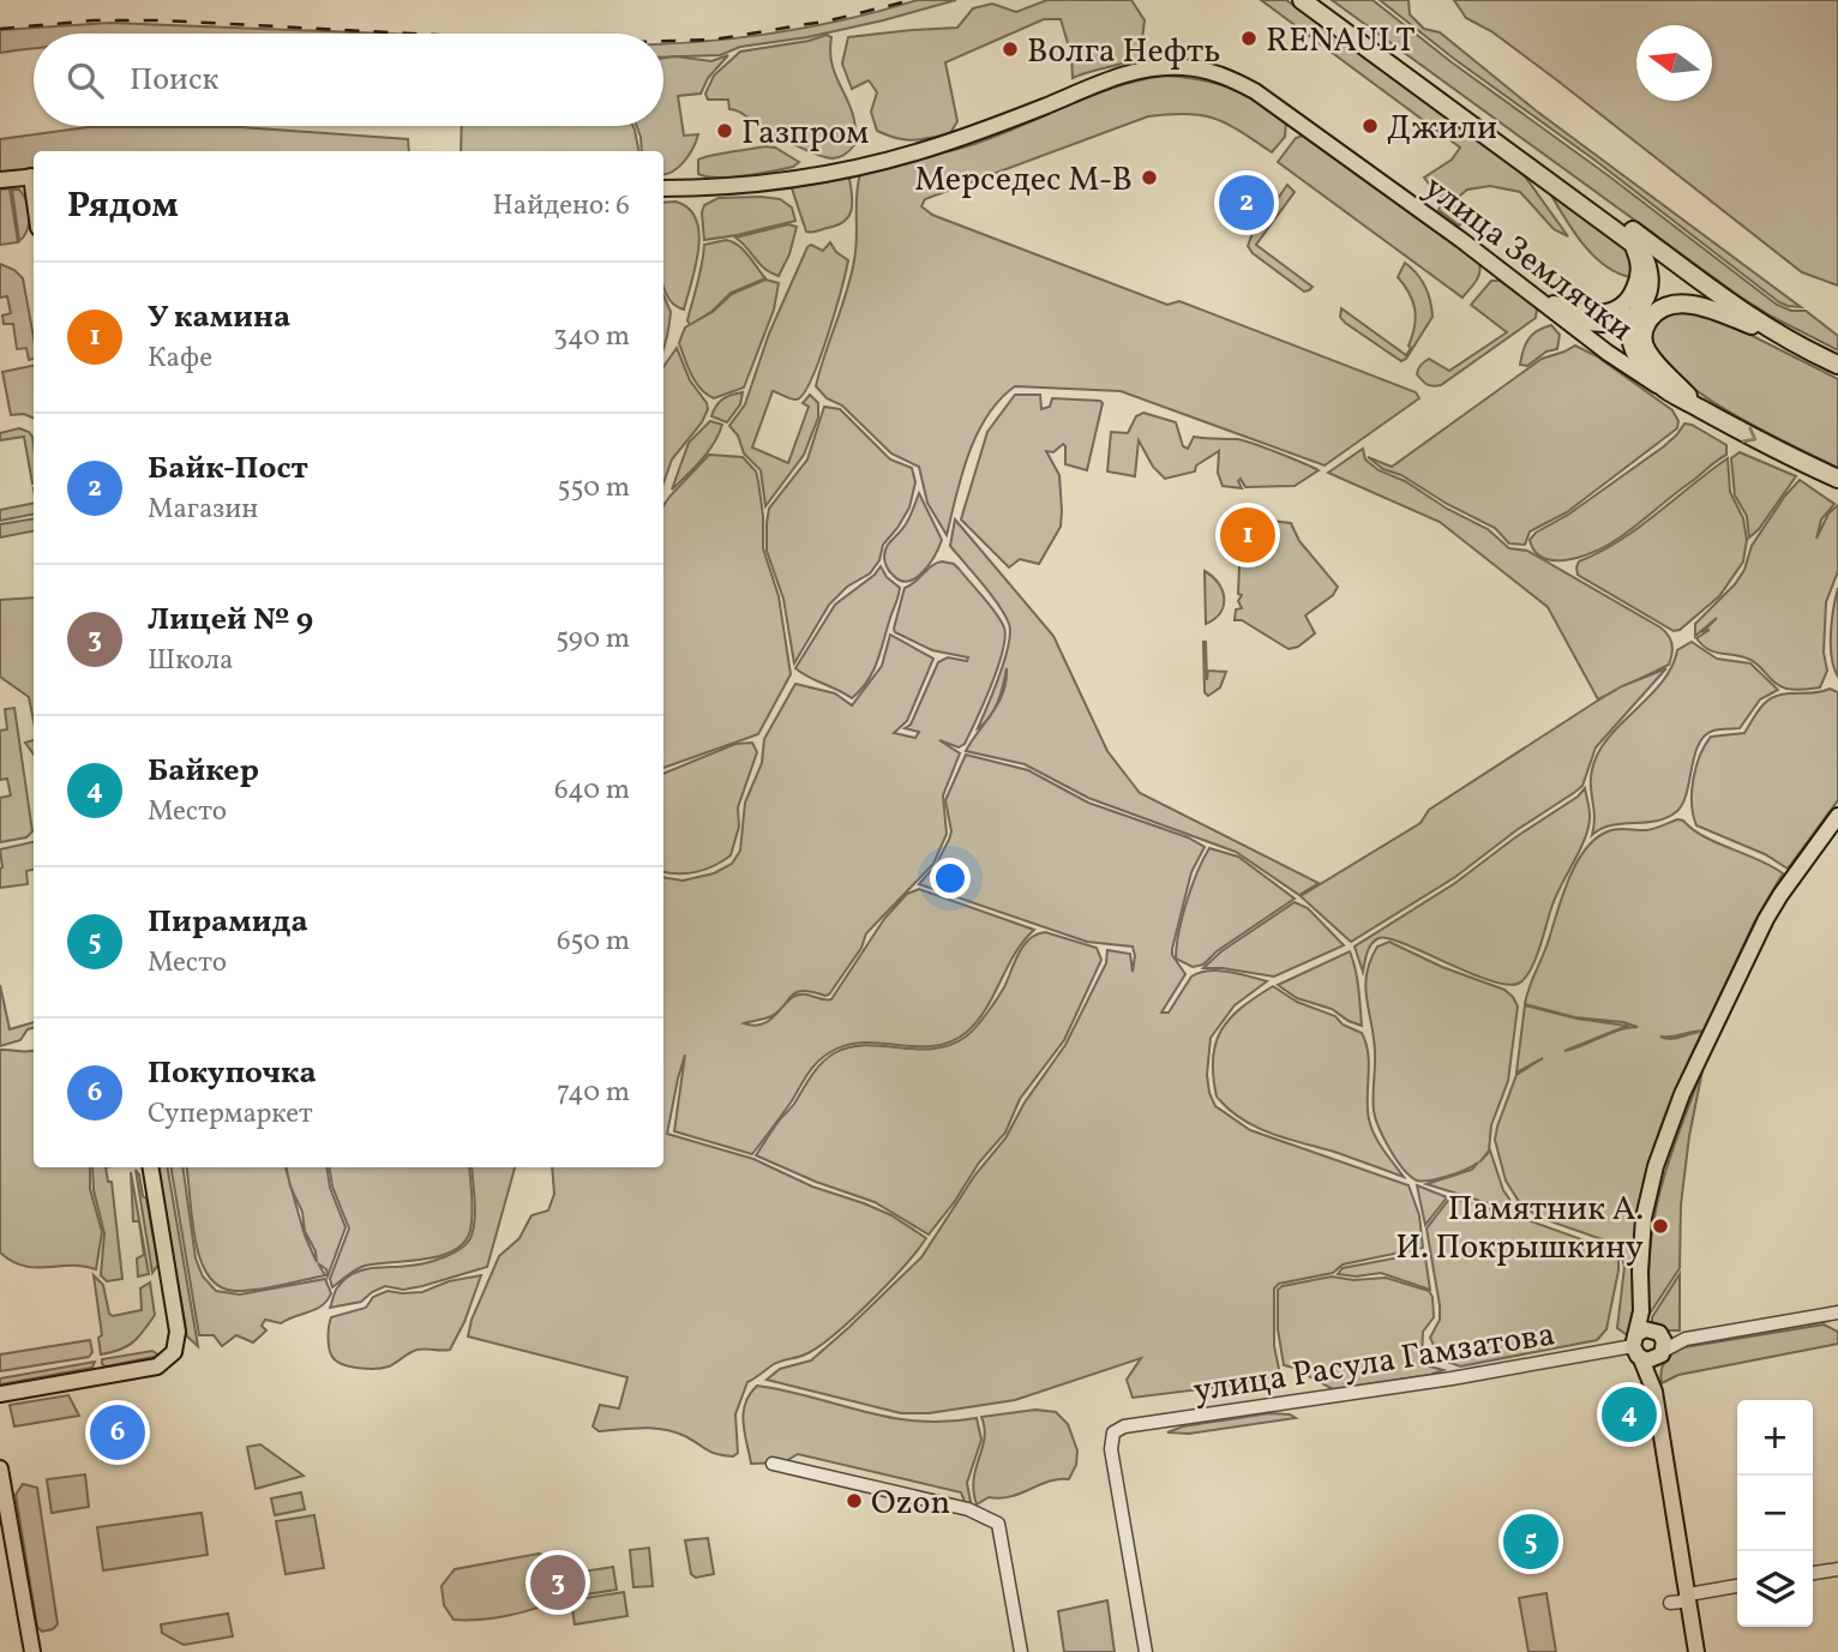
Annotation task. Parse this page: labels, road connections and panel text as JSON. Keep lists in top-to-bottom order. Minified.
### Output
{"streets":{"highway":["улица Землячки"],"street":["улица Расула Гамзатова"]},"places":["RENAULT","Волга Нефть","Джили","Газпром","Мерседес M-B","Памятник А. И. Покрышкину","Ozon"],"north":"left","page":{"search":"Поиск","heading":["Рядом","Найдено: 6"],"pins":["2","1","4","6","5","3"],"list":[{"mark":"1","name":"У камина","note":"Кафе","value":"340 m"},{"mark":"2","name":"Байк-Пост","note":"Магазин","value":"550 m"},{"mark":"3","name":"Лицей № 9","note":"Школа","value":"590 m"},{"mark":"4","name":"Байкер","note":"Место","value":"640 m"},{"mark":"5","name":"Пирамида","note":"Место","value":"650 m"},{"mark":"6","name":"Покупочка","note":"Супермаркет","value":"740 m"}],"map_buttons":["+","−"]}}
